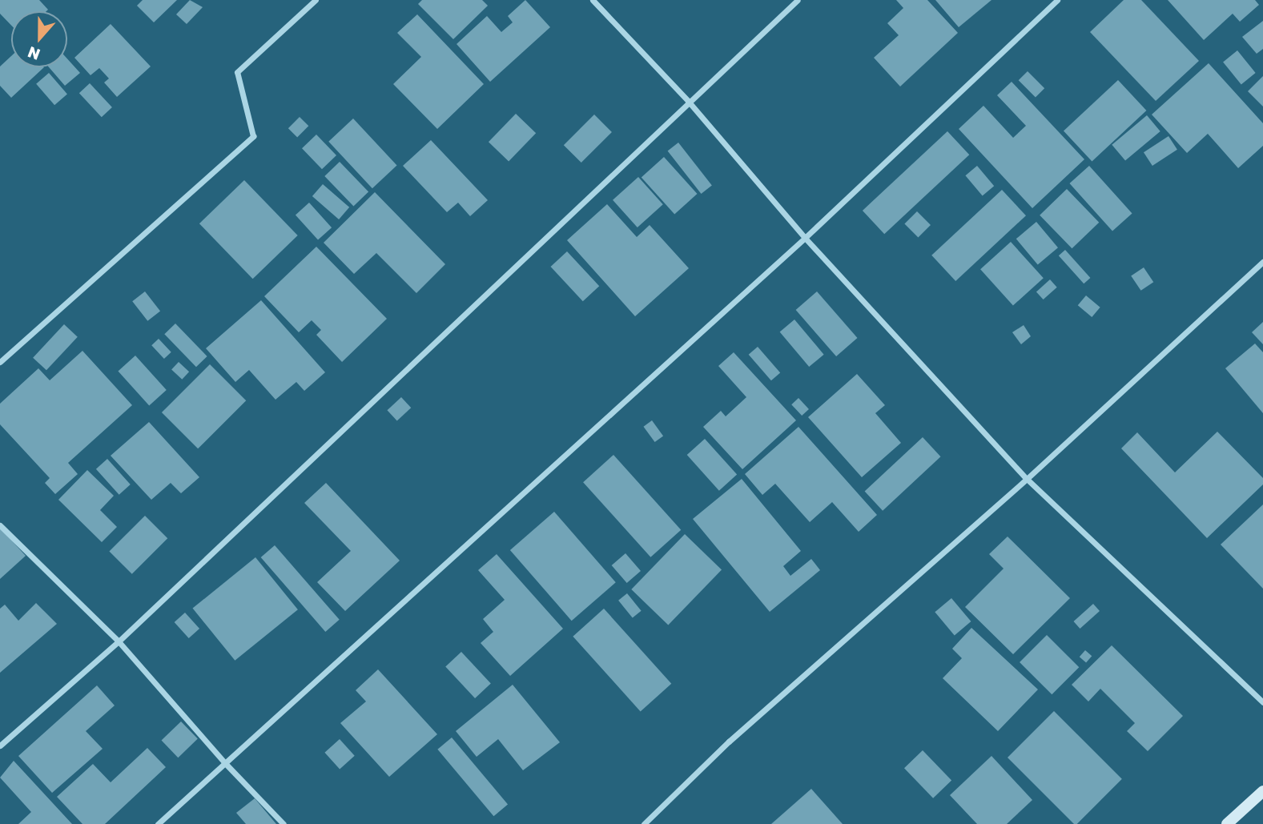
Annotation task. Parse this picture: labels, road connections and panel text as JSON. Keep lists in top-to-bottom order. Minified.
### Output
{"north":"bottom"}
